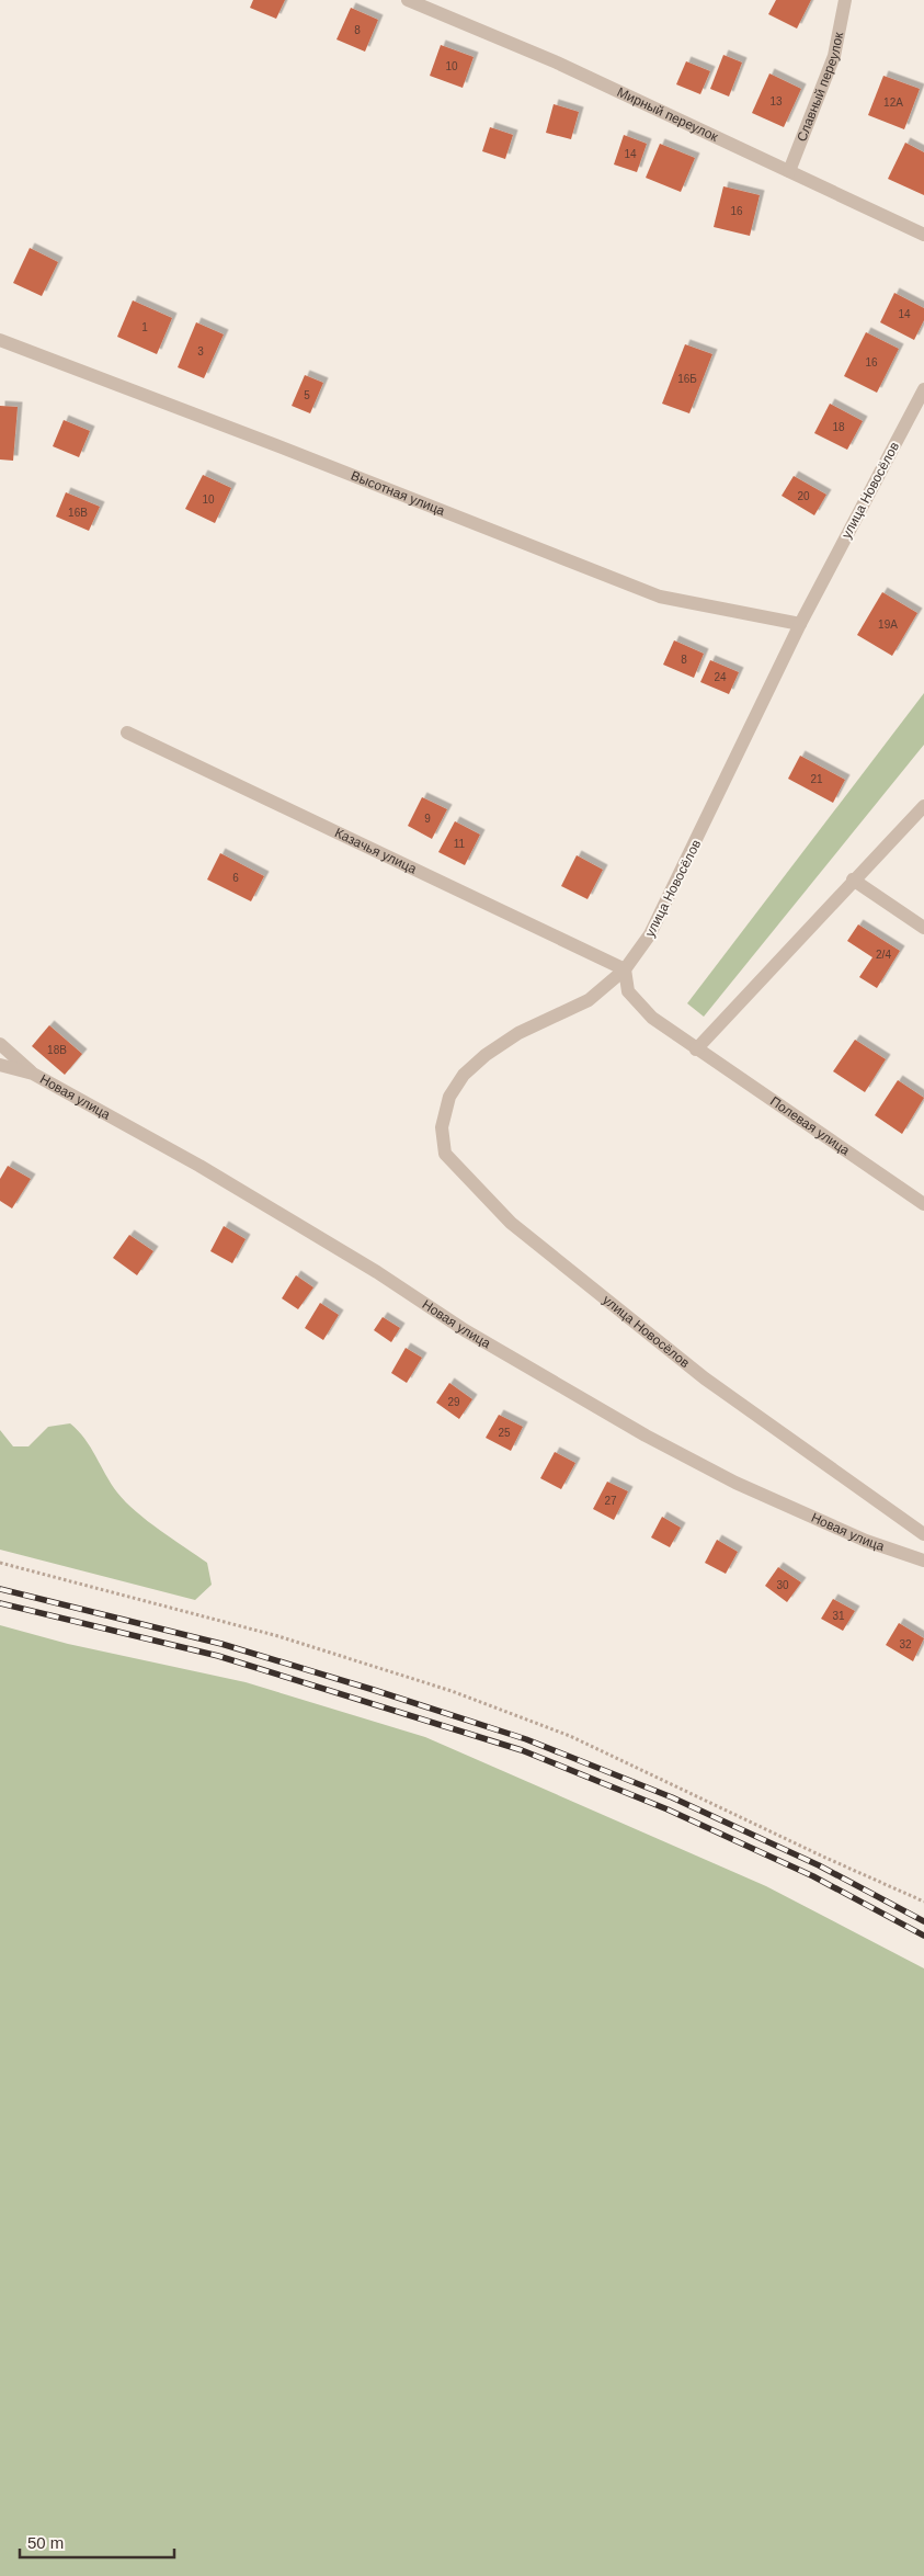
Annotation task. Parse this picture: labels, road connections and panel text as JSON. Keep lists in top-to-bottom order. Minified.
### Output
{"streets":{"street":["Славный переулок","Мирный переулок","улица Новосёлов","Высотная улица","Казачья улица","Новая улица","Полевая улица"]},"crossings":[["Славный переулок","Мирный переулок"],["улица Новосёлов","Высотная улица"],["улица Новосёлов","Казачья улица"],["улица Новосёлов","Полевая улица"],["Казачья улица","Полевая улица"]],"house_numbers":["8","10","13","12А","14","16","14","1","3","16","16Б","5","18","20","10","16В","19А","8","24","21","9","11","6","2/4","18В","29","25","27","30","31","32"],"scale_bar":"50 m"}
